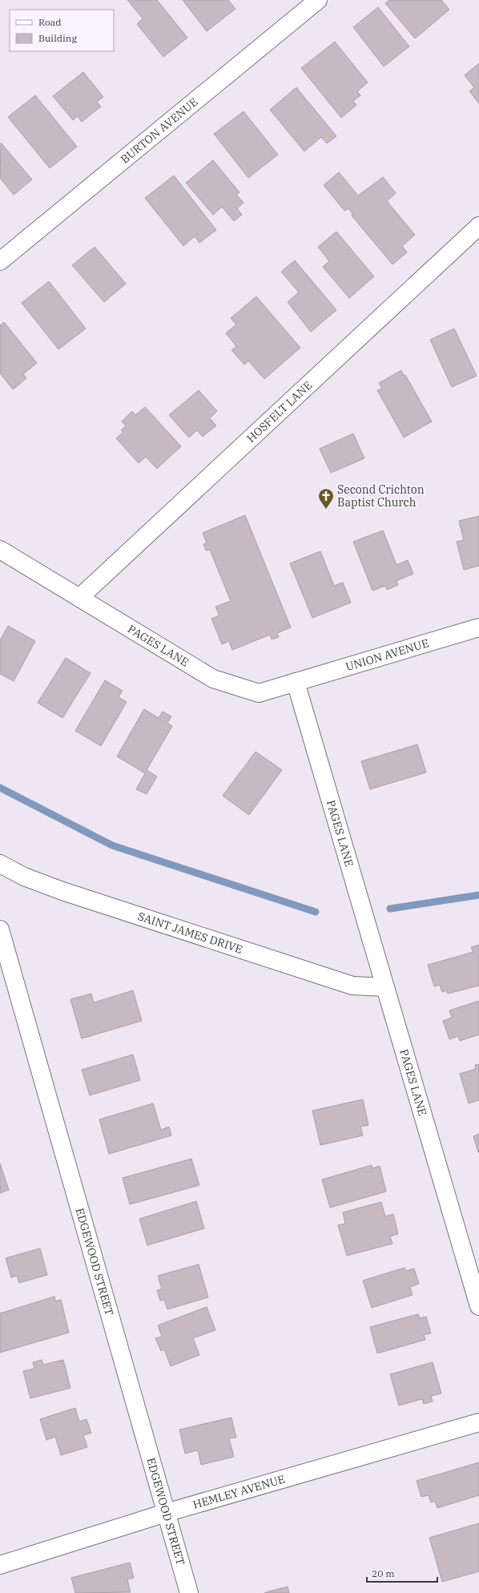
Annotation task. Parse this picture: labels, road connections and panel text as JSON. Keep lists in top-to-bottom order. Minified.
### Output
{"streets":{"street":["BURTON AVENUE","HOSFELT LANE","PAGES LANE","UNION AVENUE","SAINT JAMES DRIVE","EDGEWOOD STREET","HEMLEY AVENUE"]},"crossings":[["HOSFELT LANE","PAGES LANE"],["PAGES LANE","UNION AVENUE"],["PAGES LANE","SAINT JAMES DRIVE"],["EDGEWOOD STREET","HEMLEY AVENUE"]],"places":{"church":["Second Crichton Baptist Church"]},"legend":["Road","Building"],"scale_bar":"20 m"}
